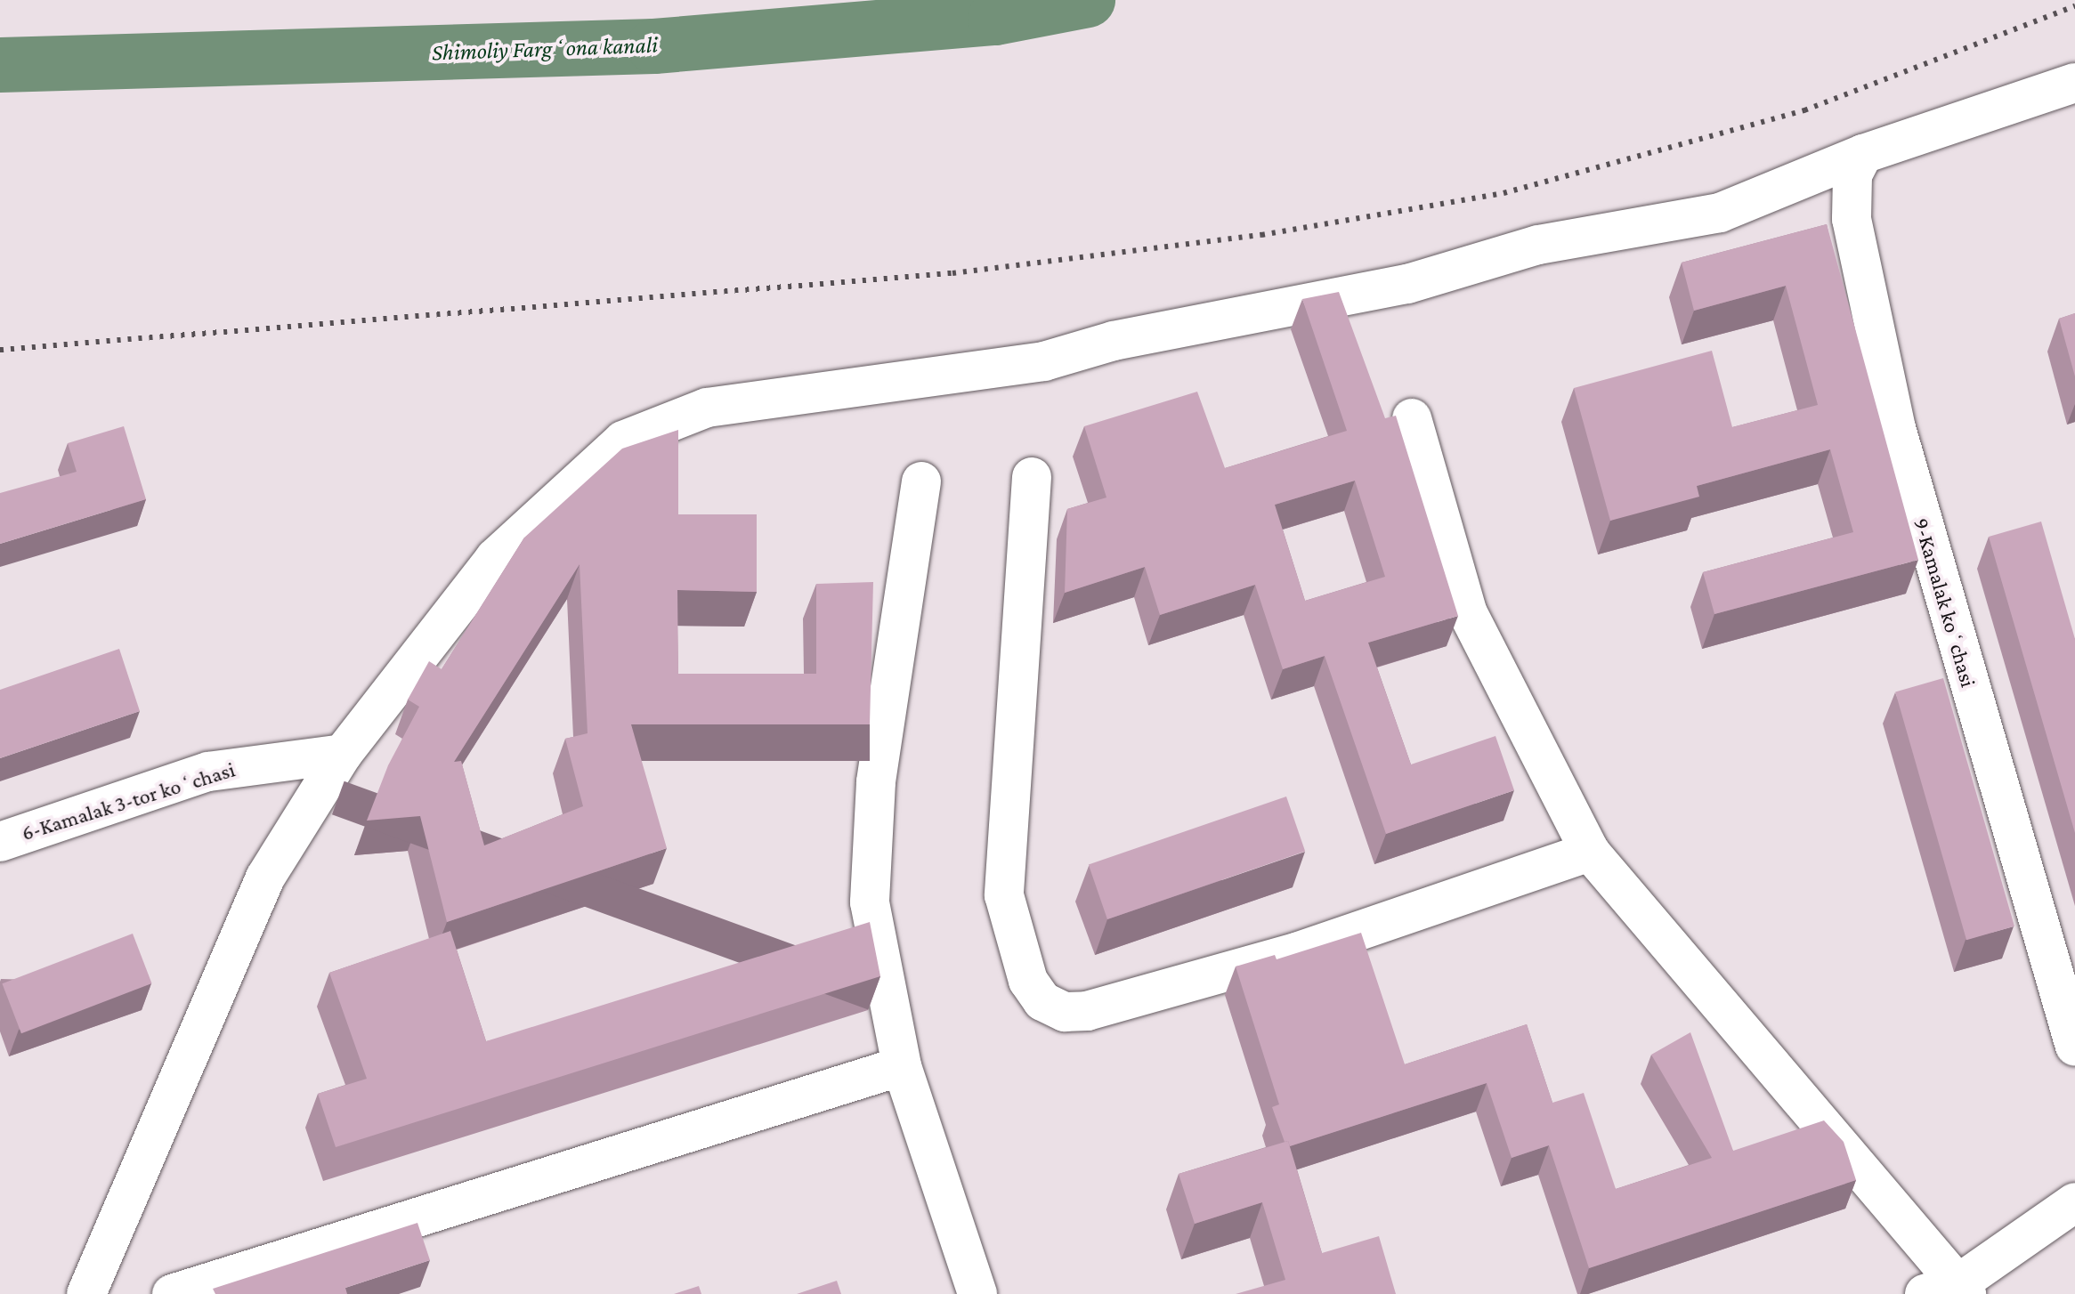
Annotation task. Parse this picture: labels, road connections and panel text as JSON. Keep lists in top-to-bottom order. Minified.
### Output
{"streets":{"street":["9-Kamalak koʻchasi","6-Kamalak 3-tor koʻchasi"]},"water":["Shimoliy Fargʻona kanali"]}
